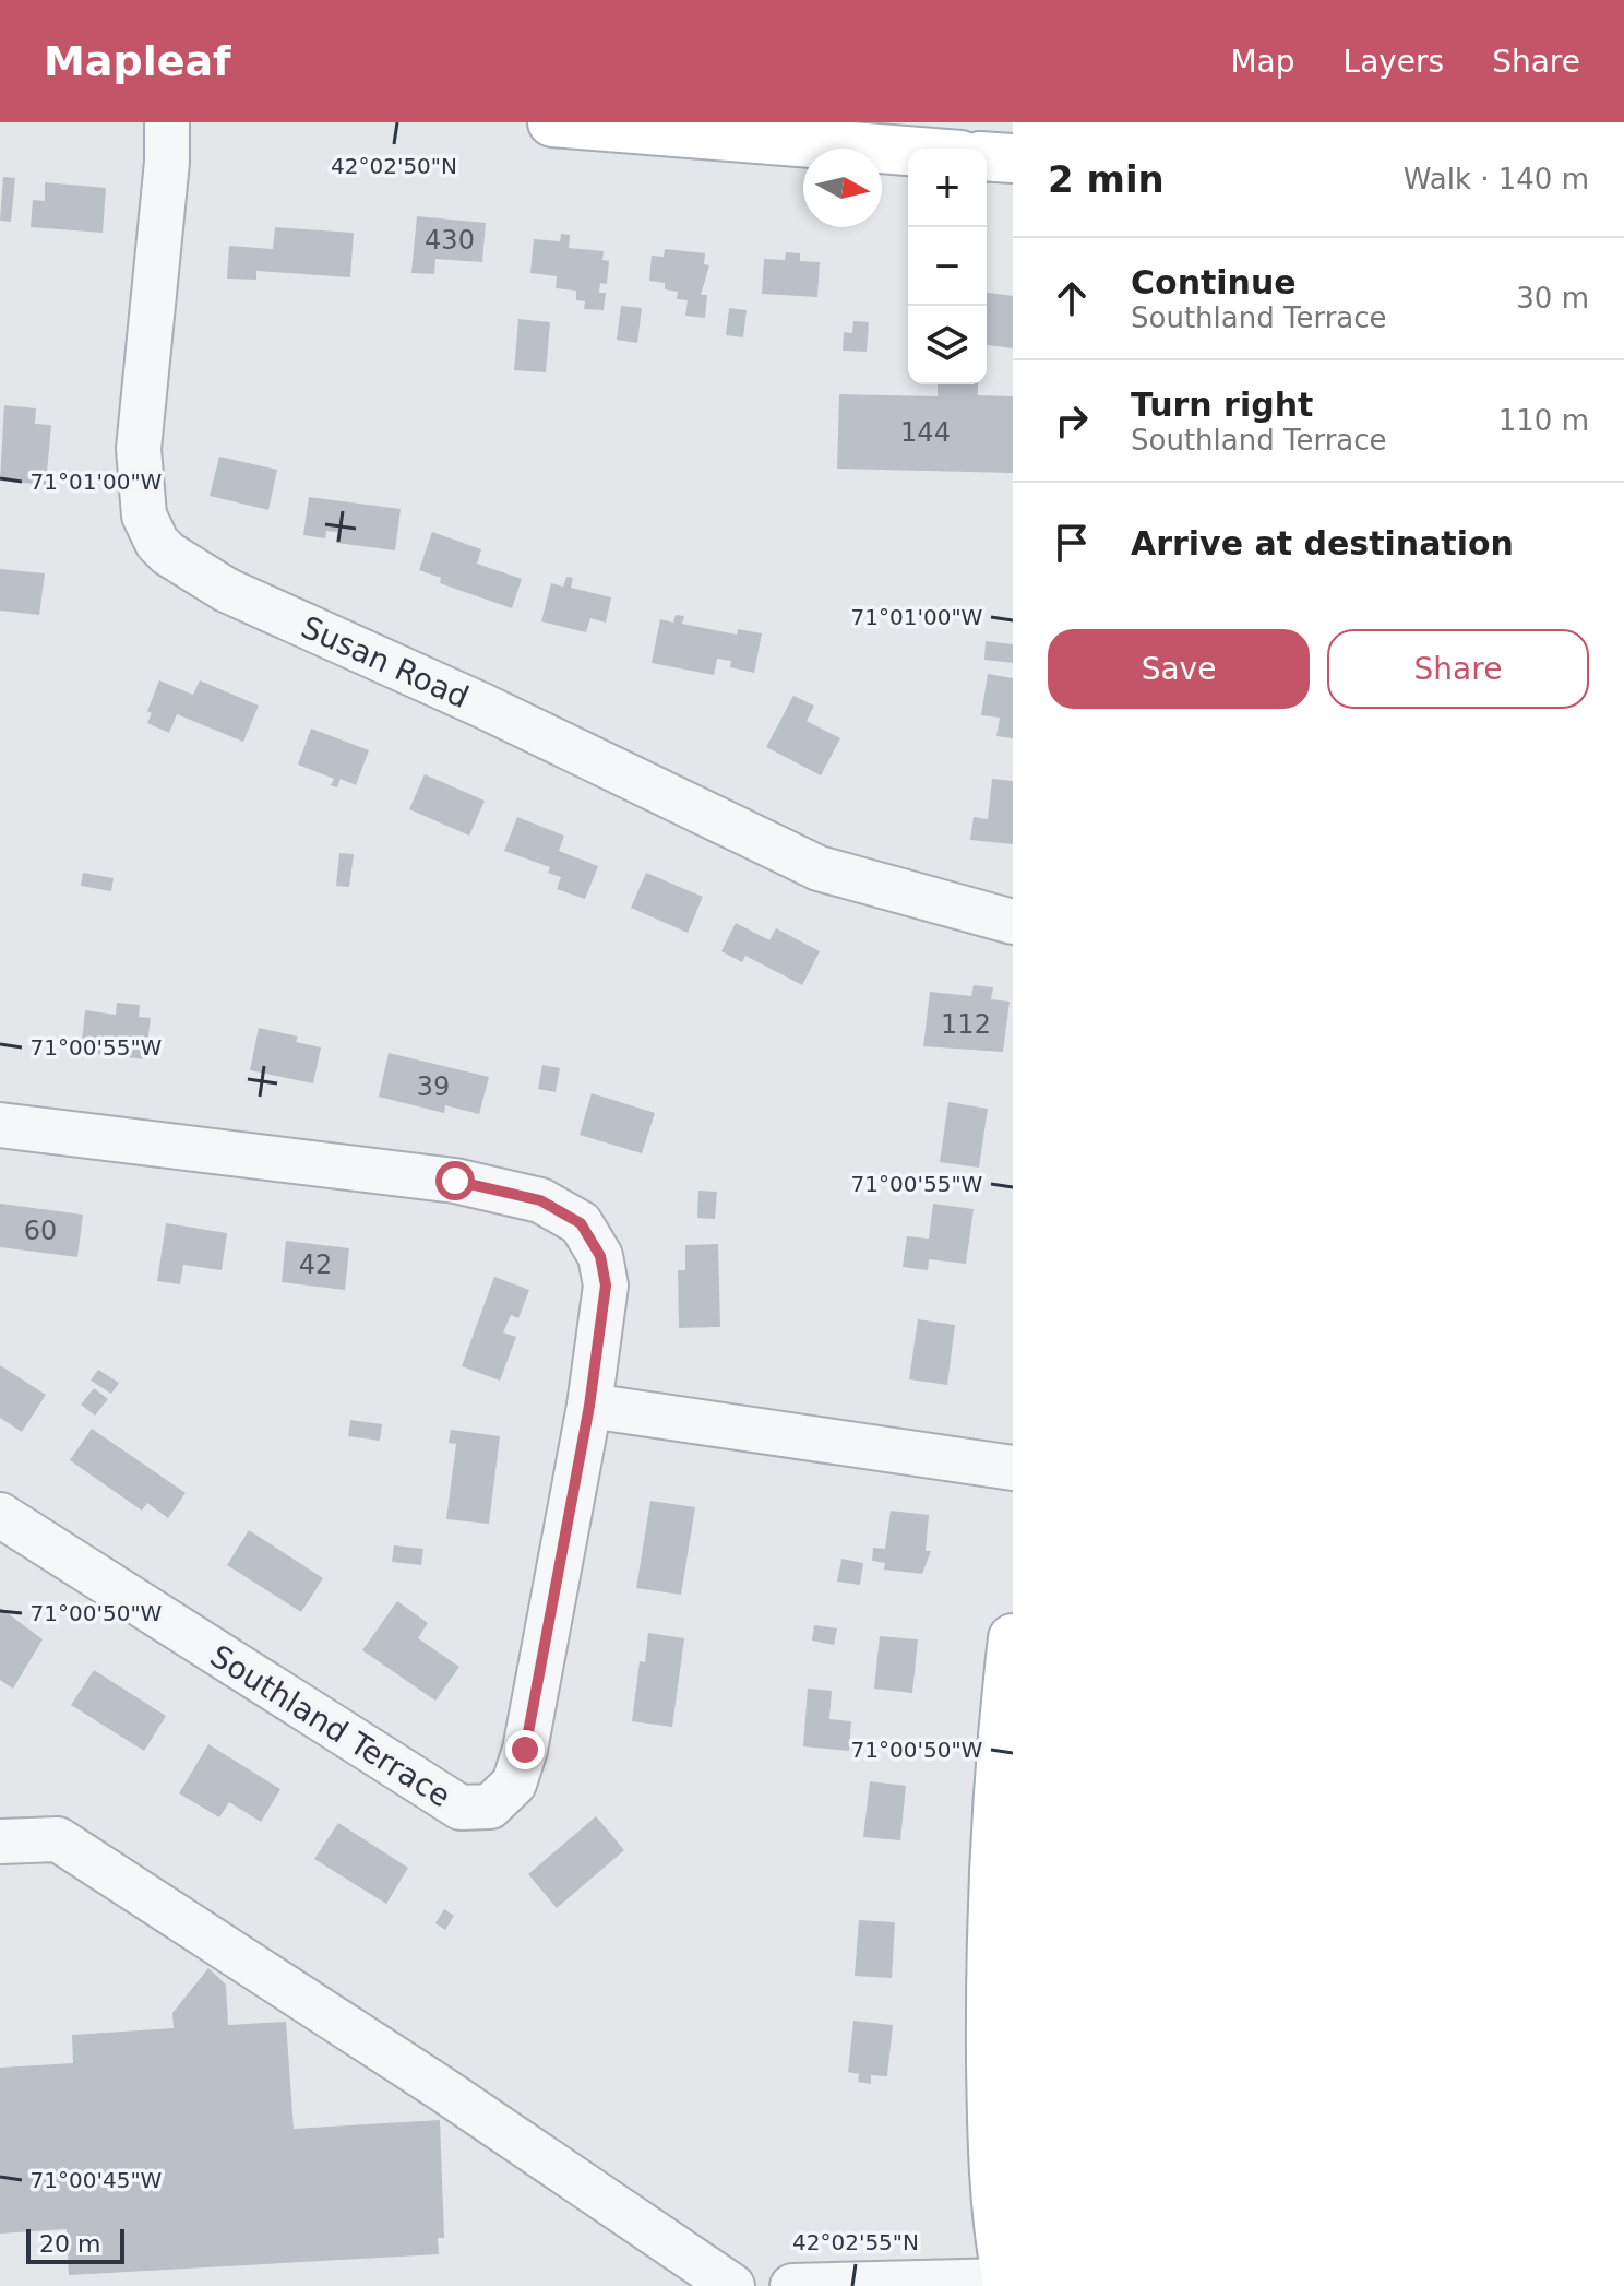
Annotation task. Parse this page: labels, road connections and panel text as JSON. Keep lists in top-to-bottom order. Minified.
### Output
{"streets":{"street":["Susan Road","Southland Terrace"]},"house_numbers":["430","144","112","39","60","42"],"scale_bar":"20 m","north":"right","page":{"header":"Mapleaf","nav":["Map","Layers","Share"],"heading":["2 min","Walk · 140 m"],"map_buttons":["+","−"],"list":[["Continue","Southland Terrace","30 m"],["Turn right","Southland Terrace","110 m"],"Arrive at destination"],"buttons":["Save","Share"],"scale":"20 m"},"coordinates":["42°02'50\"N","71°01'00\"W","71°00'55\"W","71°00'50\"W","71°00'45\"W","42°02'55\"N"]}
